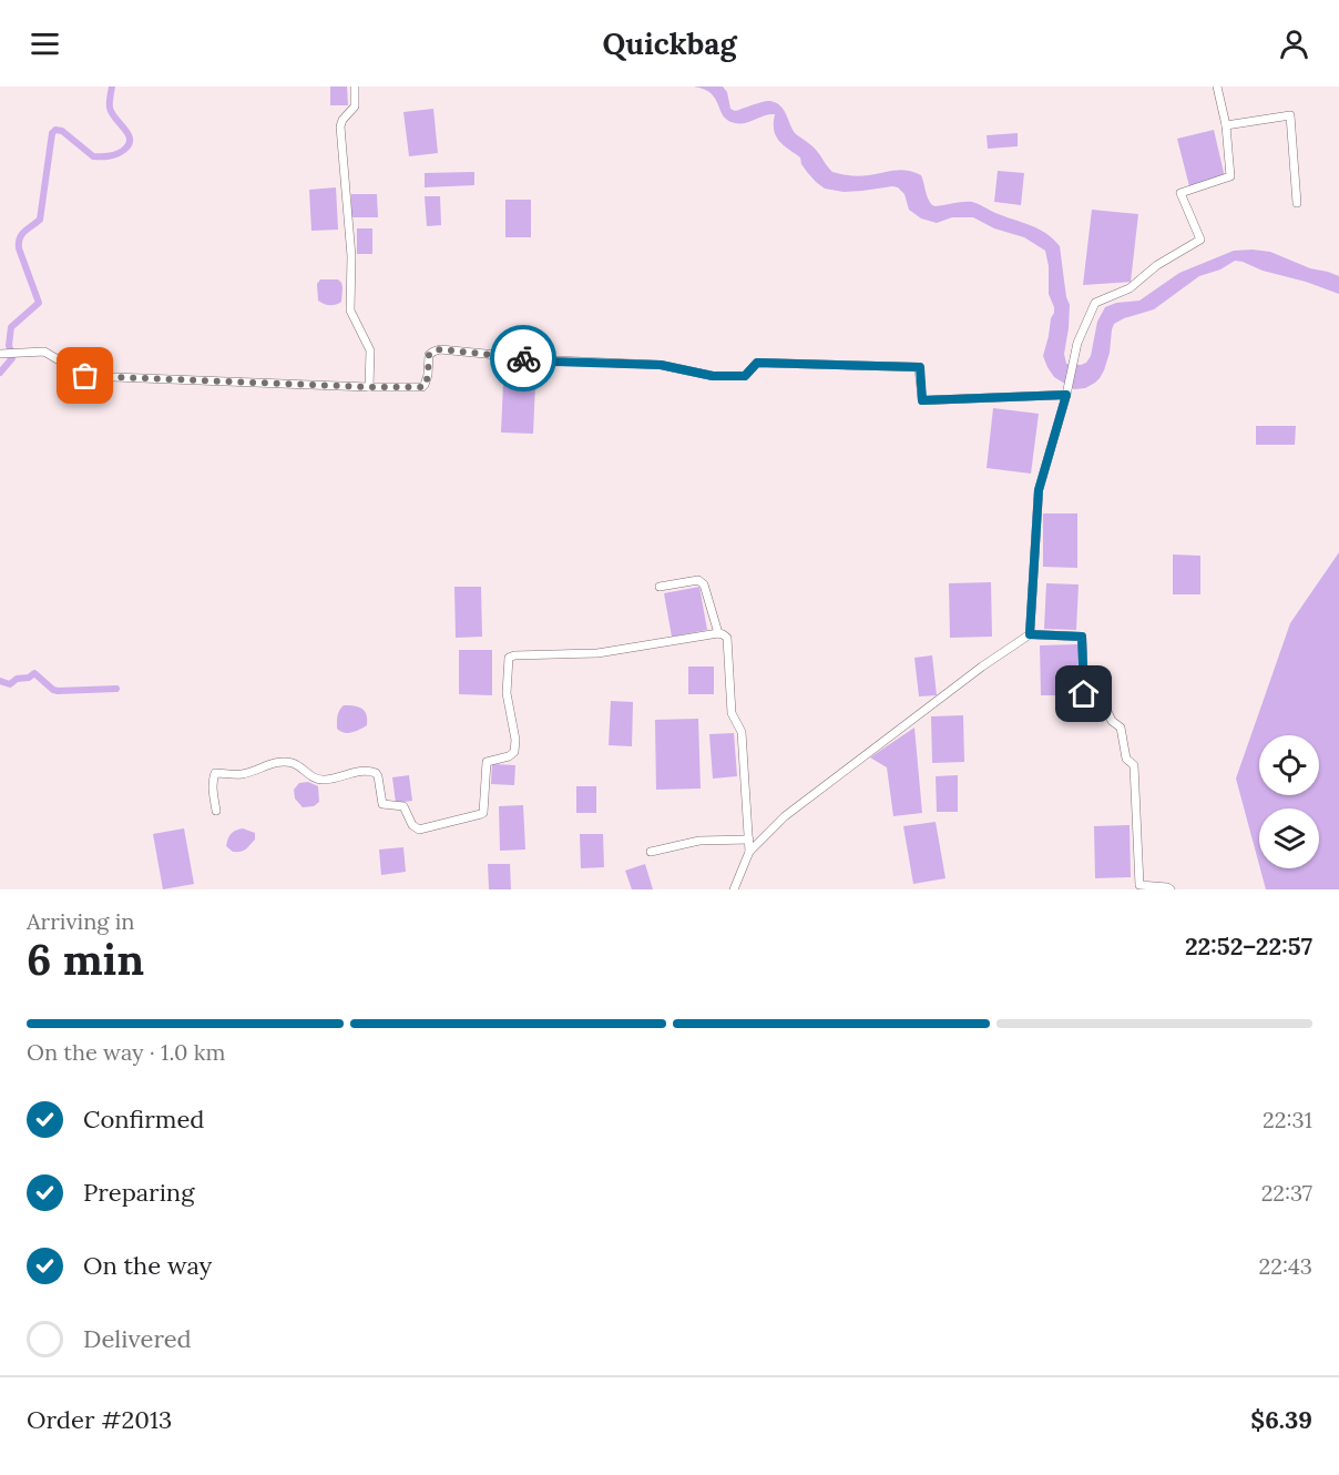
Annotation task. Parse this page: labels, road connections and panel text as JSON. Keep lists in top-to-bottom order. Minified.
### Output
{"page":{"header":"Quickbag","heading":["6 min","Arriving in","22:52–22:57"],"panel":["Order #2013","$6.39"],"bar":"On the way · 1.0 km","list":[["Confirmed","22:31"],["Preparing","22:37"],["On the way","22:43"],"Delivered"]}}
